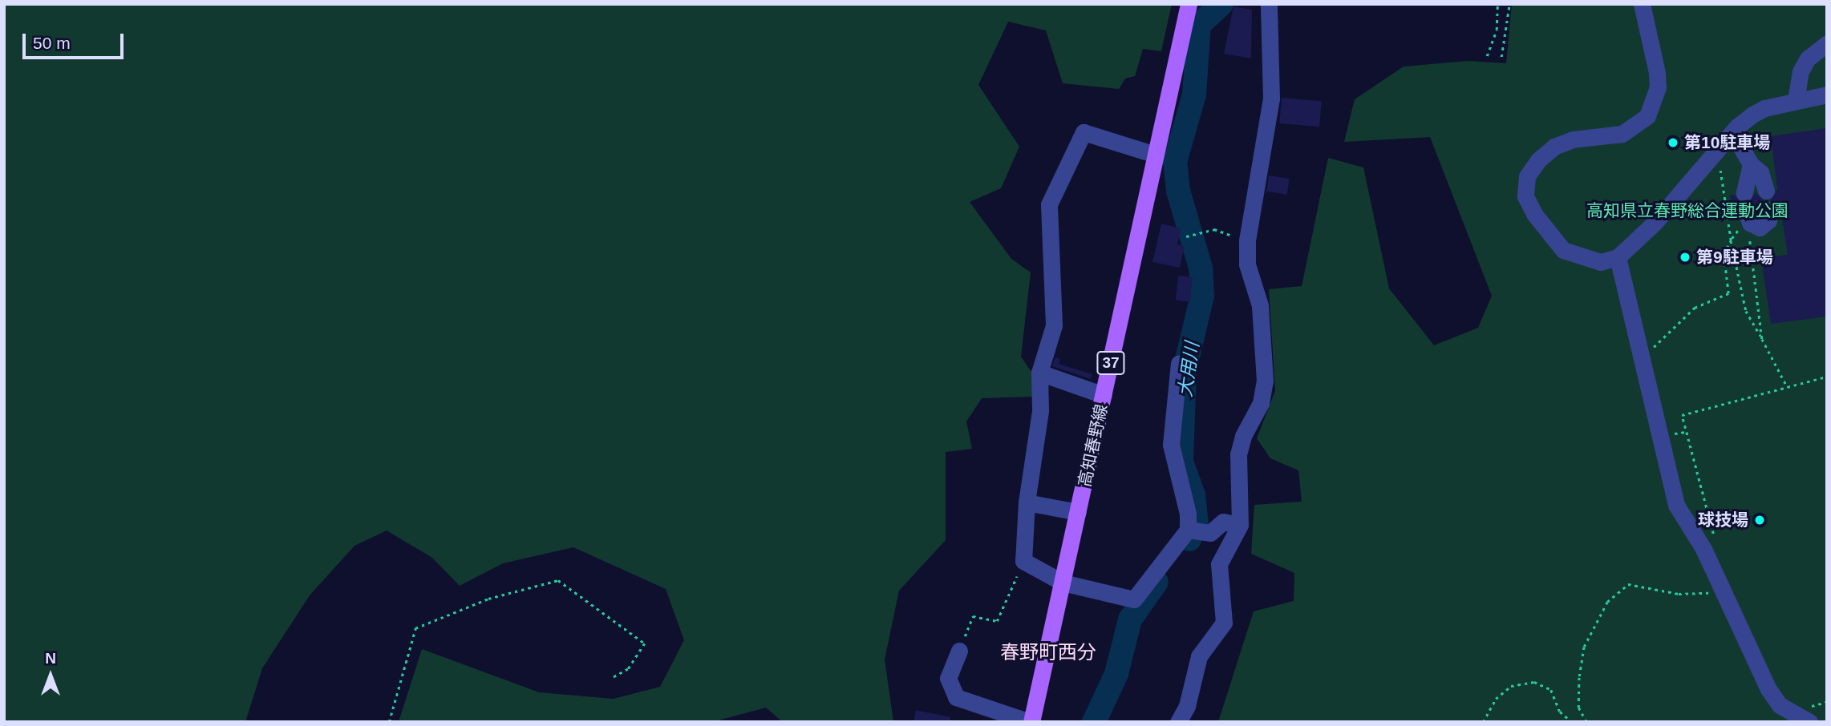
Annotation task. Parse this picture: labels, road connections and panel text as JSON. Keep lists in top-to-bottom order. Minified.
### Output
{"streets":{"main road":["37","高知春野線"]},"districts":["春野町西分"],"water":["大用川"],"parks":["高知県立春野総合運動公園"],"places":["第10駐車場","第9駐車場","球技場"],"scale_bar":"50 m","north":"top"}
